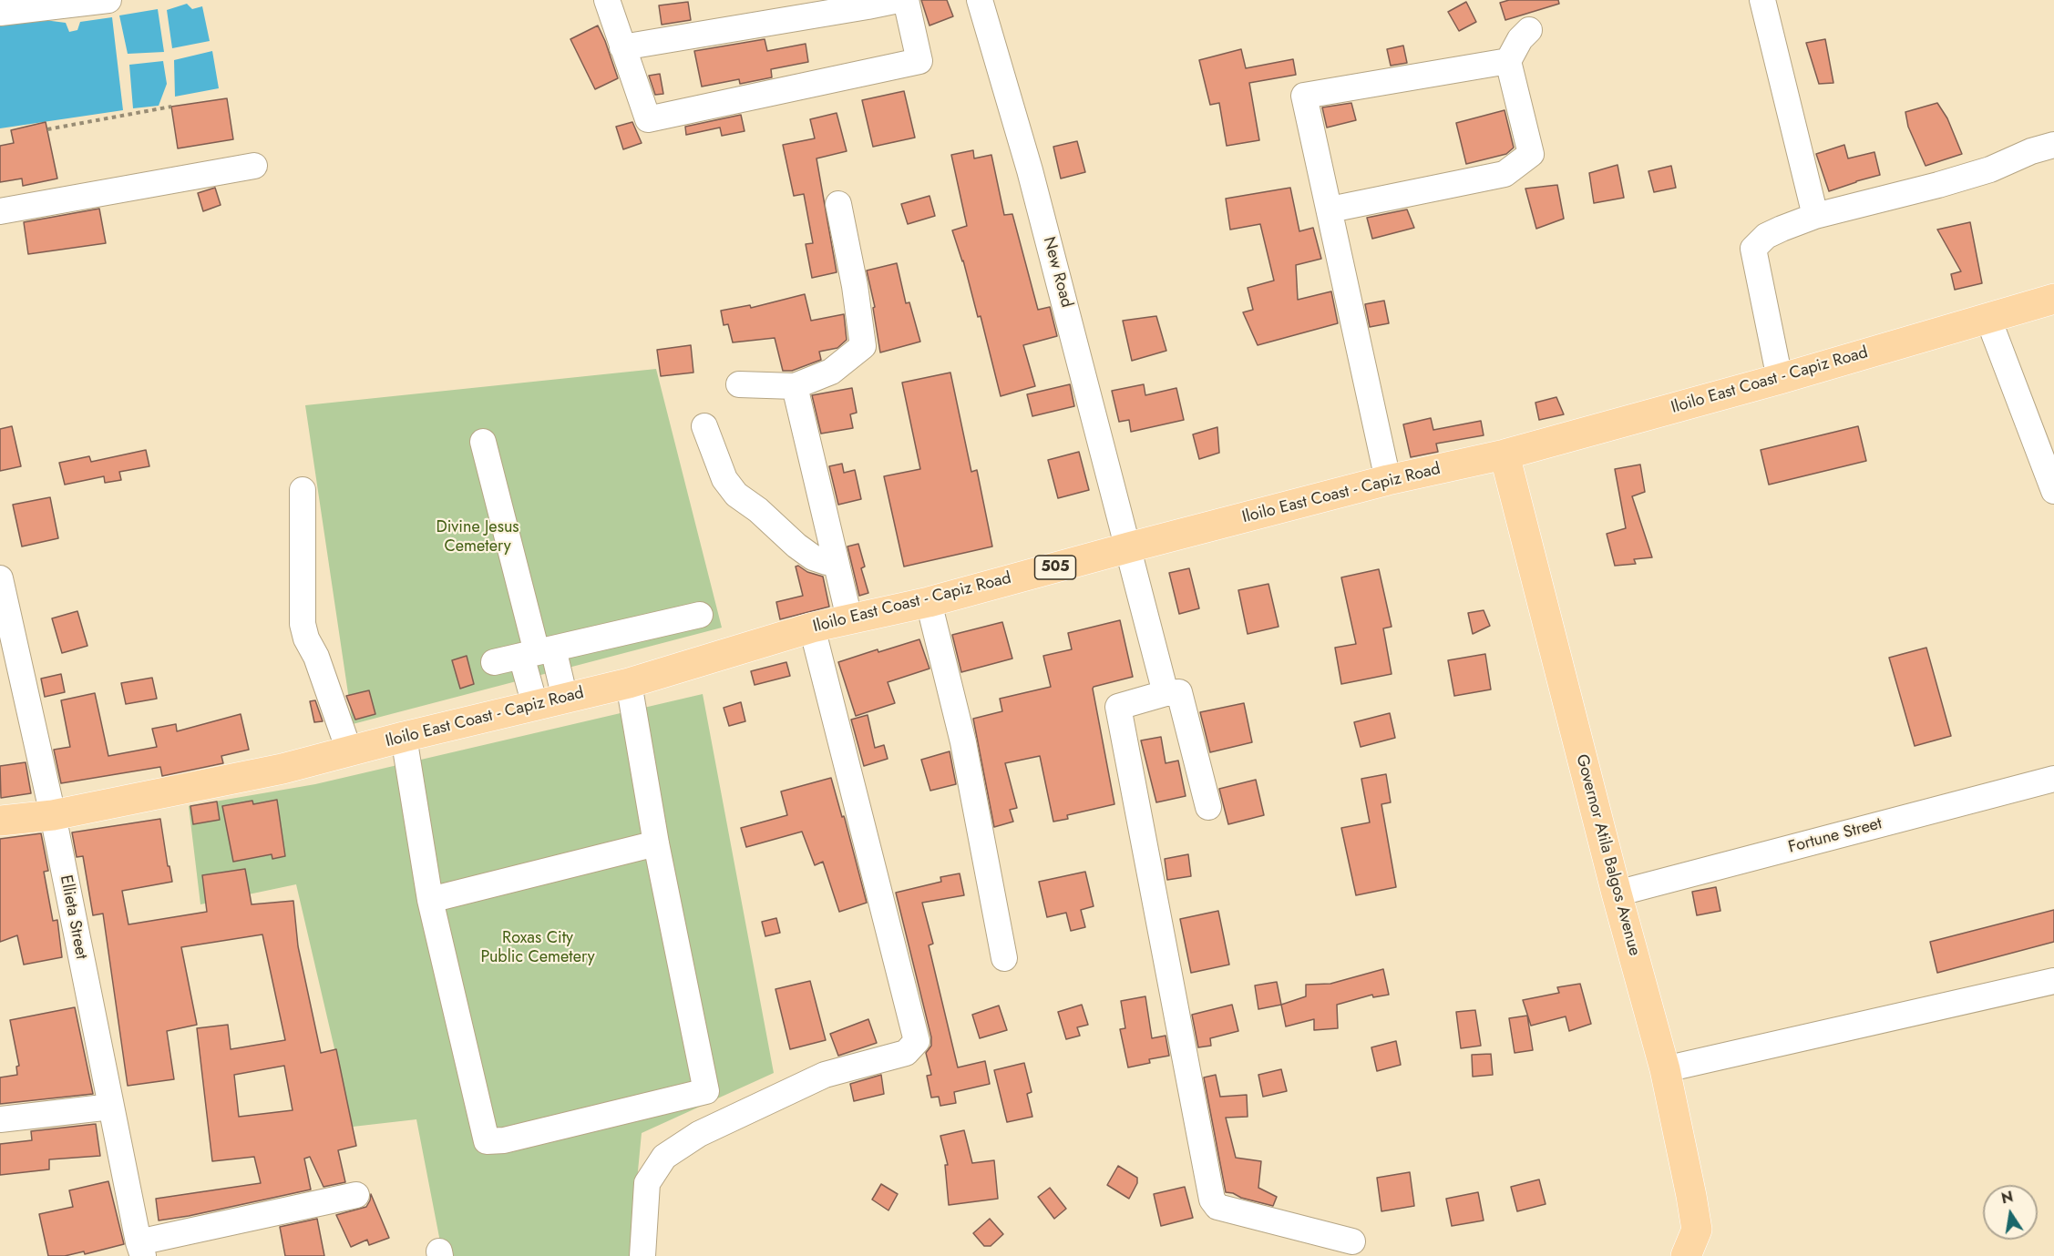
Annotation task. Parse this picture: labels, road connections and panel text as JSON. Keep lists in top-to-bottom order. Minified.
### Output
{"streets":{"main road":["Iloilo East Coast - Capiz Road","505","Governor Atila Balgos Avenue"],"street":["New Road","Fortune Street","Ellieta Street"]},"crossings":[["New Road","Iloilo East Coast - Capiz Road"],["Iloilo East Coast - Capiz Road","505"],["Iloilo East Coast - Capiz Road","Governor Atila Balgos Avenue"],["Iloilo East Coast - Capiz Road","Ellieta Street"],["505","Ellieta Street"],["Fortune Street","Governor Atila Balgos Avenue"]],"parks":["Divine Jesus Cemetery","Roxas City Public Cemetery"],"north":"top"}
